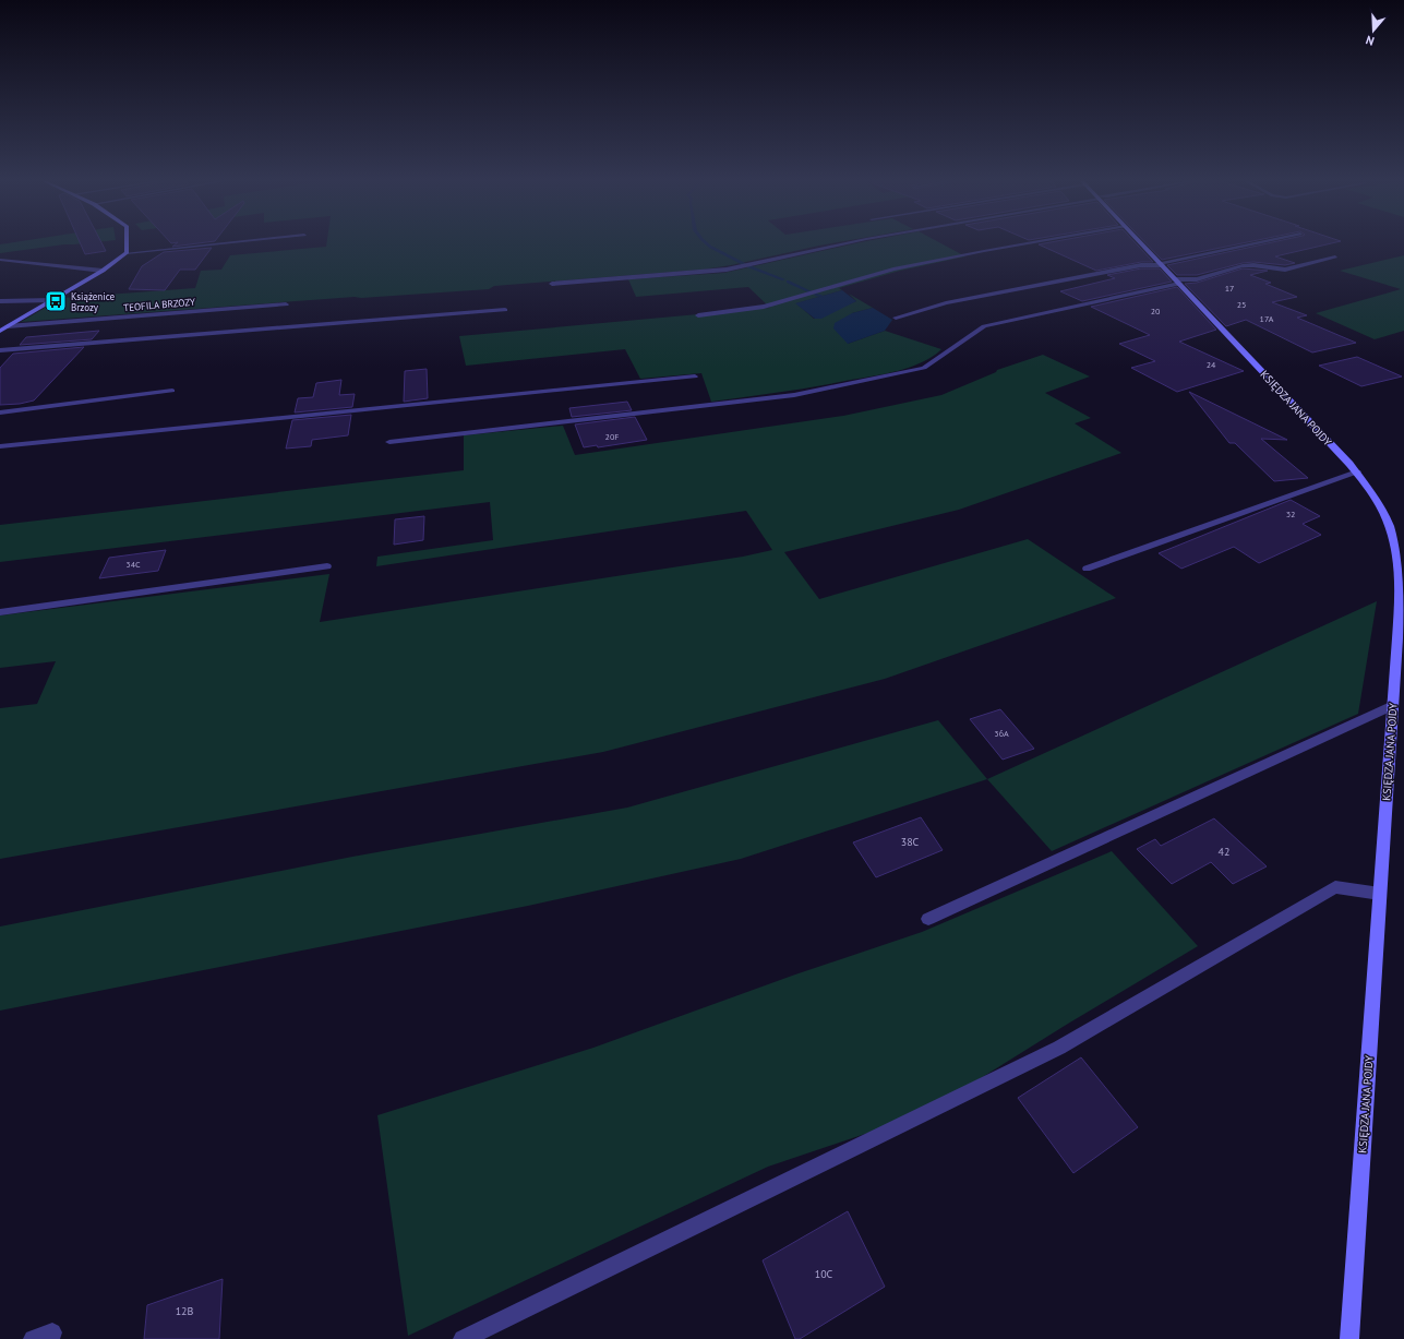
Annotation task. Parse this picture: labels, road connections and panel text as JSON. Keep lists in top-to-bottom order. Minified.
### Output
{"streets":{"street":["TEOFILA BRZOZY","KSIĘDZA JANA POJDY"]},"places":{"bus stop":["Książenice Brzozy"]},"house_numbers":["17","25","20","17A","24","20F","32","34C","36A","38C","42","10C","12B"],"north":"bottom"}
